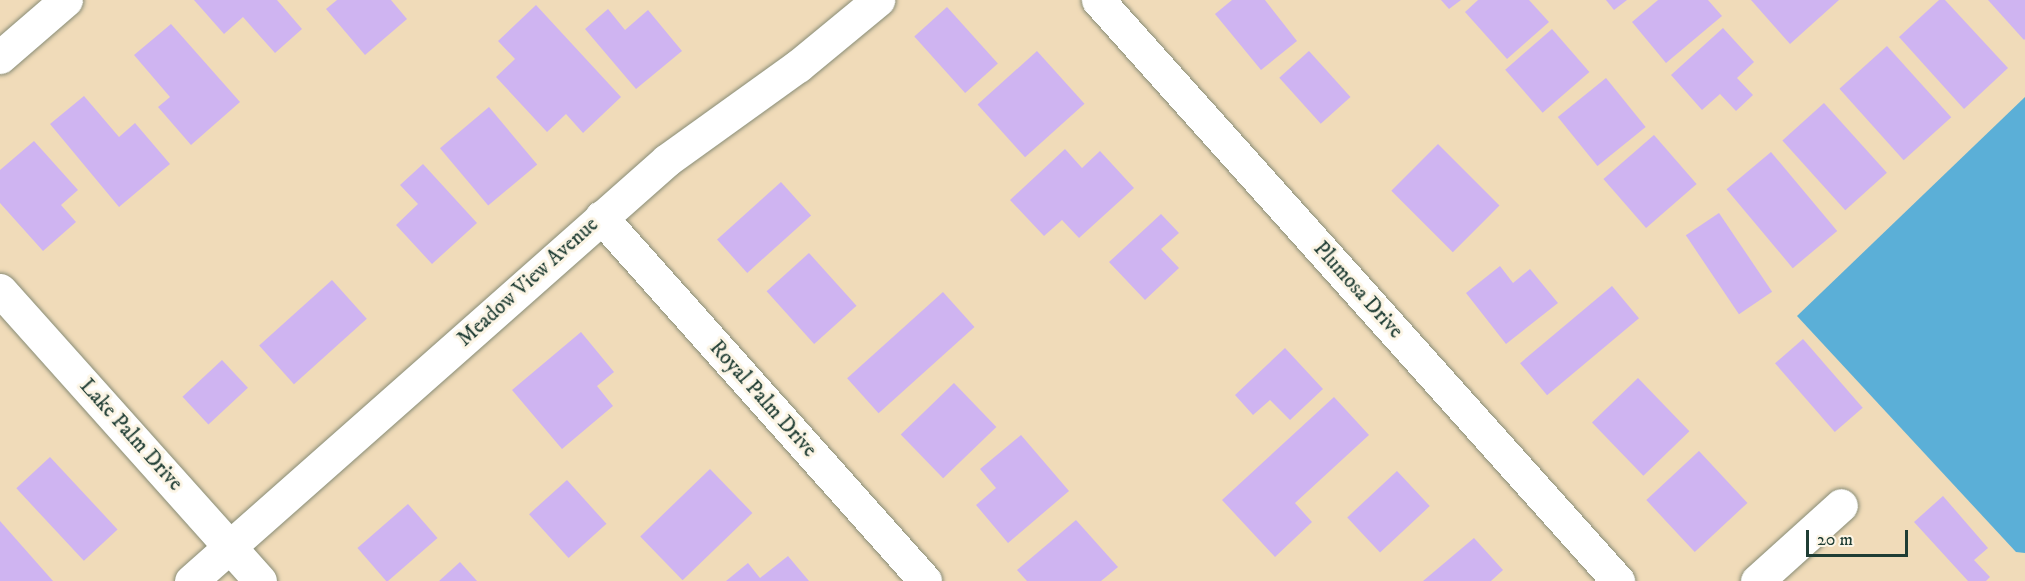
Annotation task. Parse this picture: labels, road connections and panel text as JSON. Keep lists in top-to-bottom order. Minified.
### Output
{"streets":{"street":["Meadow View Avenue","Plumosa Drive","Royal Palm Drive","Lake Palm Drive"]},"crossings":[["Meadow View Avenue","Royal Palm Drive"],["Meadow View Avenue","Lake Palm Drive"]],"scale_bar":"20 m"}
